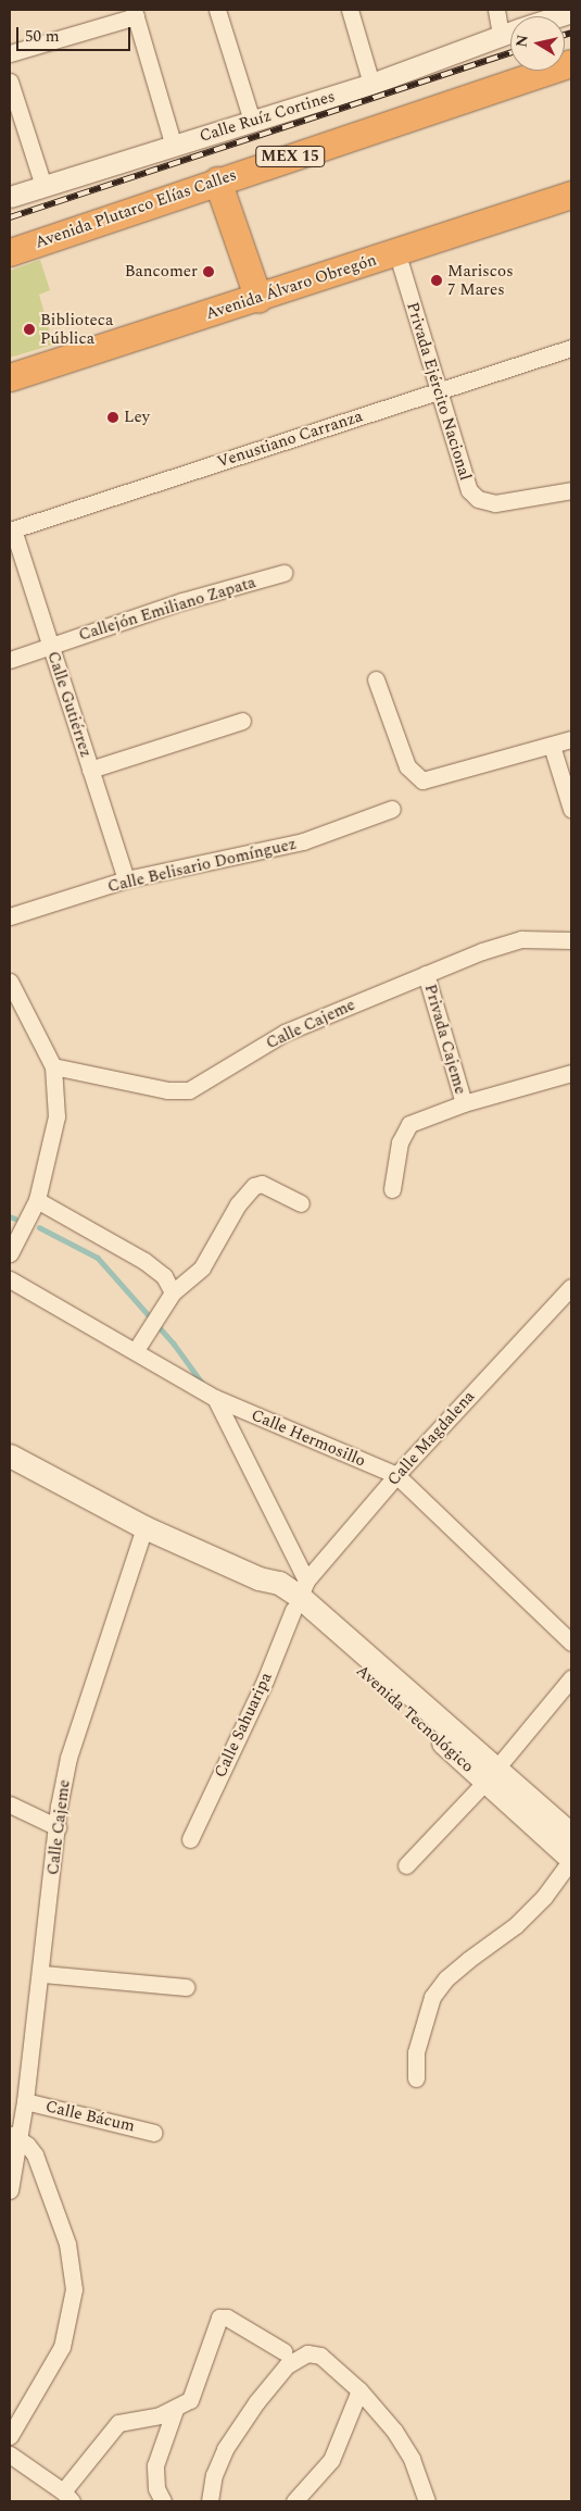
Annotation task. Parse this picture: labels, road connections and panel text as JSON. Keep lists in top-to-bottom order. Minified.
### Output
{"streets":{"highway":["MEX 15","Avenida Plutarco Elías Calles","Avenida Álvaro Obregón"],"main road":["Avenida Tecnológico"],"street":["Calle Ruíz Cortines","Privada Ejército Nacional","Venustiano Carranza","Callejón Emiliano Zapata","Calle Gutiérrez","Calle Belisario Domínguez","Calle Cajeme","Privada Cajeme","Calle Hermosillo","Calle Magdalena","Calle Sahuaripa","Calle Bácum"]},"crossings":[["Avenida Álvaro Obregón","Privada Ejército Nacional"],["Privada Ejército Nacional","Venustiano Carranza"],["Venustiano Carranza","Calle Gutiérrez"],["Callejón Emiliano Zapata","Calle Gutiérrez"],["Calle Gutiérrez","Calle Belisario Domínguez"],["Calle Cajeme","Privada Cajeme"],["Calle Cajeme","Avenida Tecnológico"],["Calle Cajeme","Calle Bácum"],["Calle Hermosillo","Calle Magdalena"],["Calle Magdalena","Avenida Tecnológico"],["Calle Magdalena","Calle Sahuaripa"],["Avenida Tecnológico","Calle Sahuaripa"]],"places":["Bancomer","Mariscos 7 Mares","Biblioteca Pública","Ley"],"scale_bar":"50 m","north":"left"}
